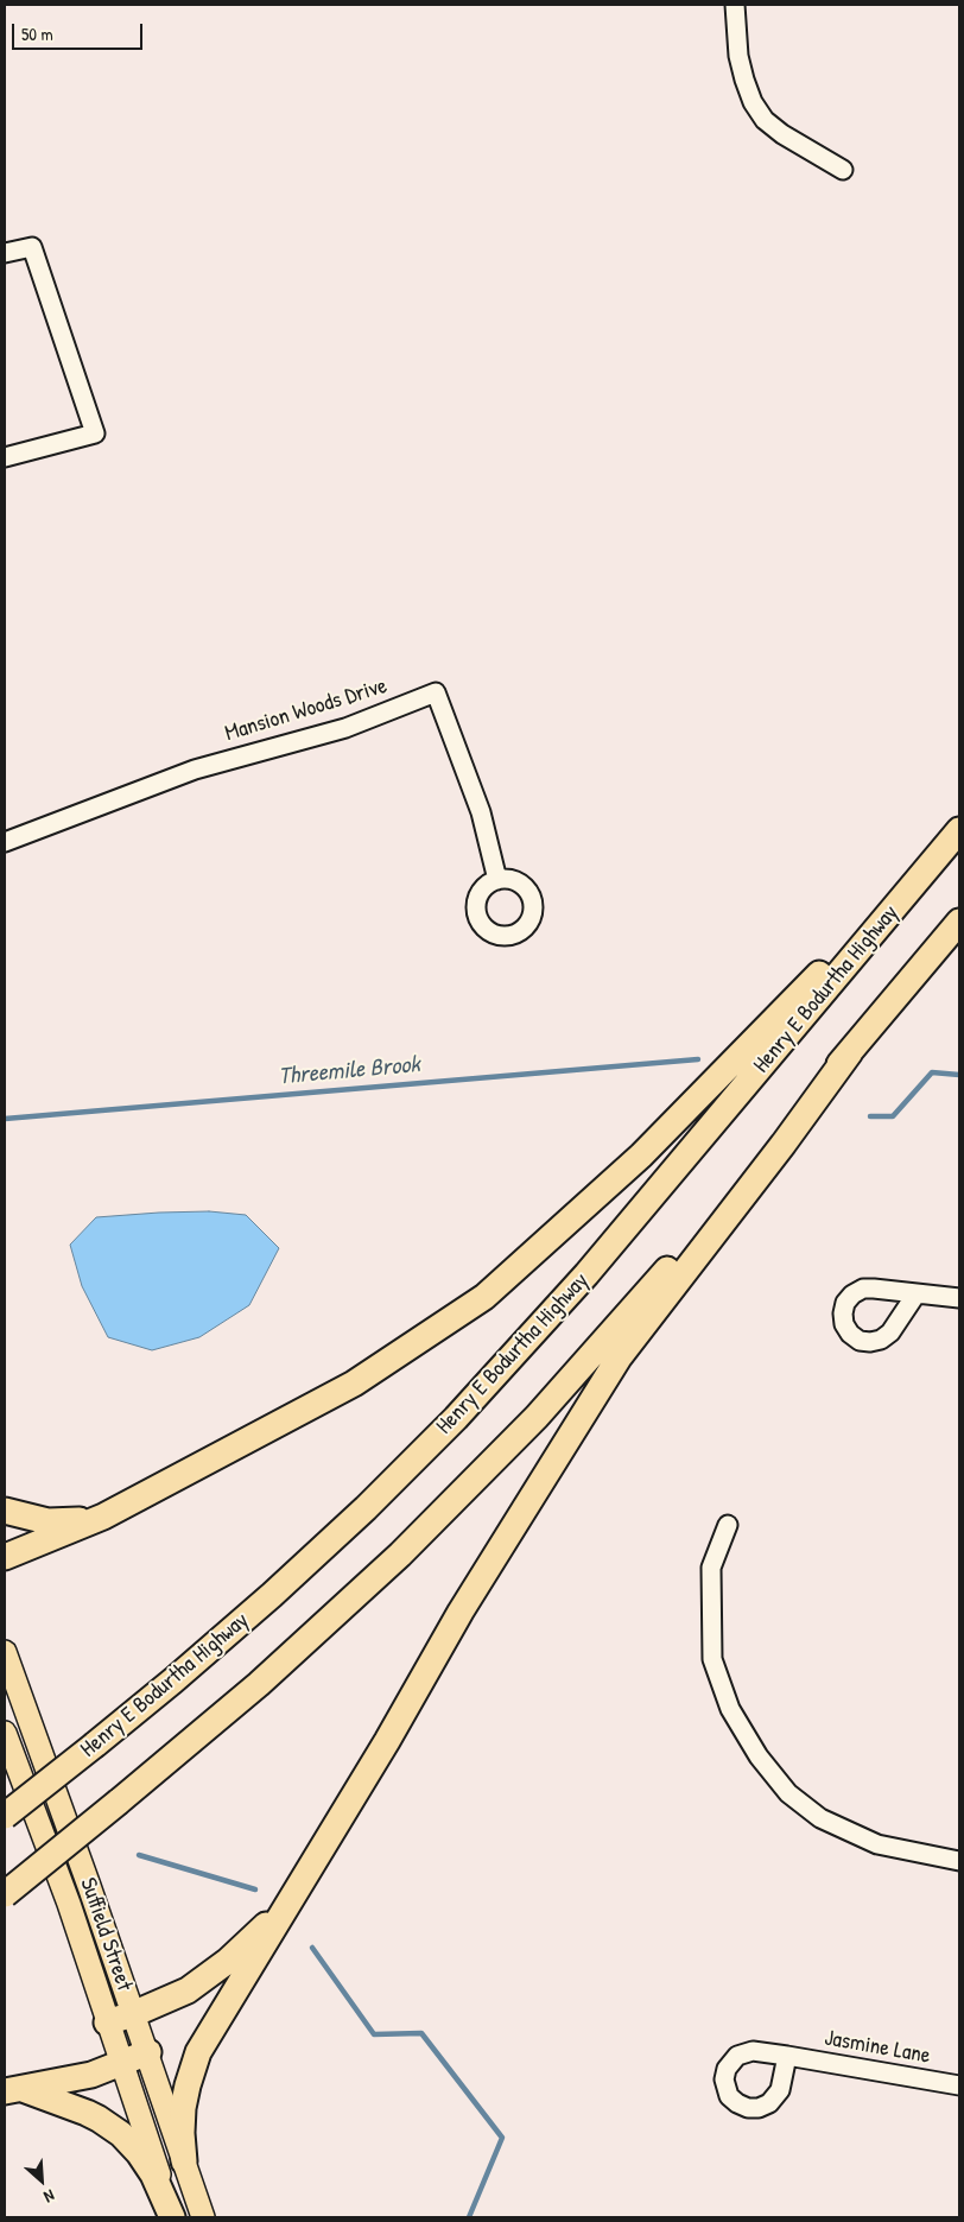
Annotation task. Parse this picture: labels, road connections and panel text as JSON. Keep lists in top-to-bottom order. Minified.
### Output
{"streets":{"highway":["Henry E Bodurtha Highway"],"main road":["Suffield Street"],"street":["Mansion Woods Drive","Jasmine Lane"]},"water":["Threemile Brook"],"scale_bar":"50 m","north":"bottom right"}
